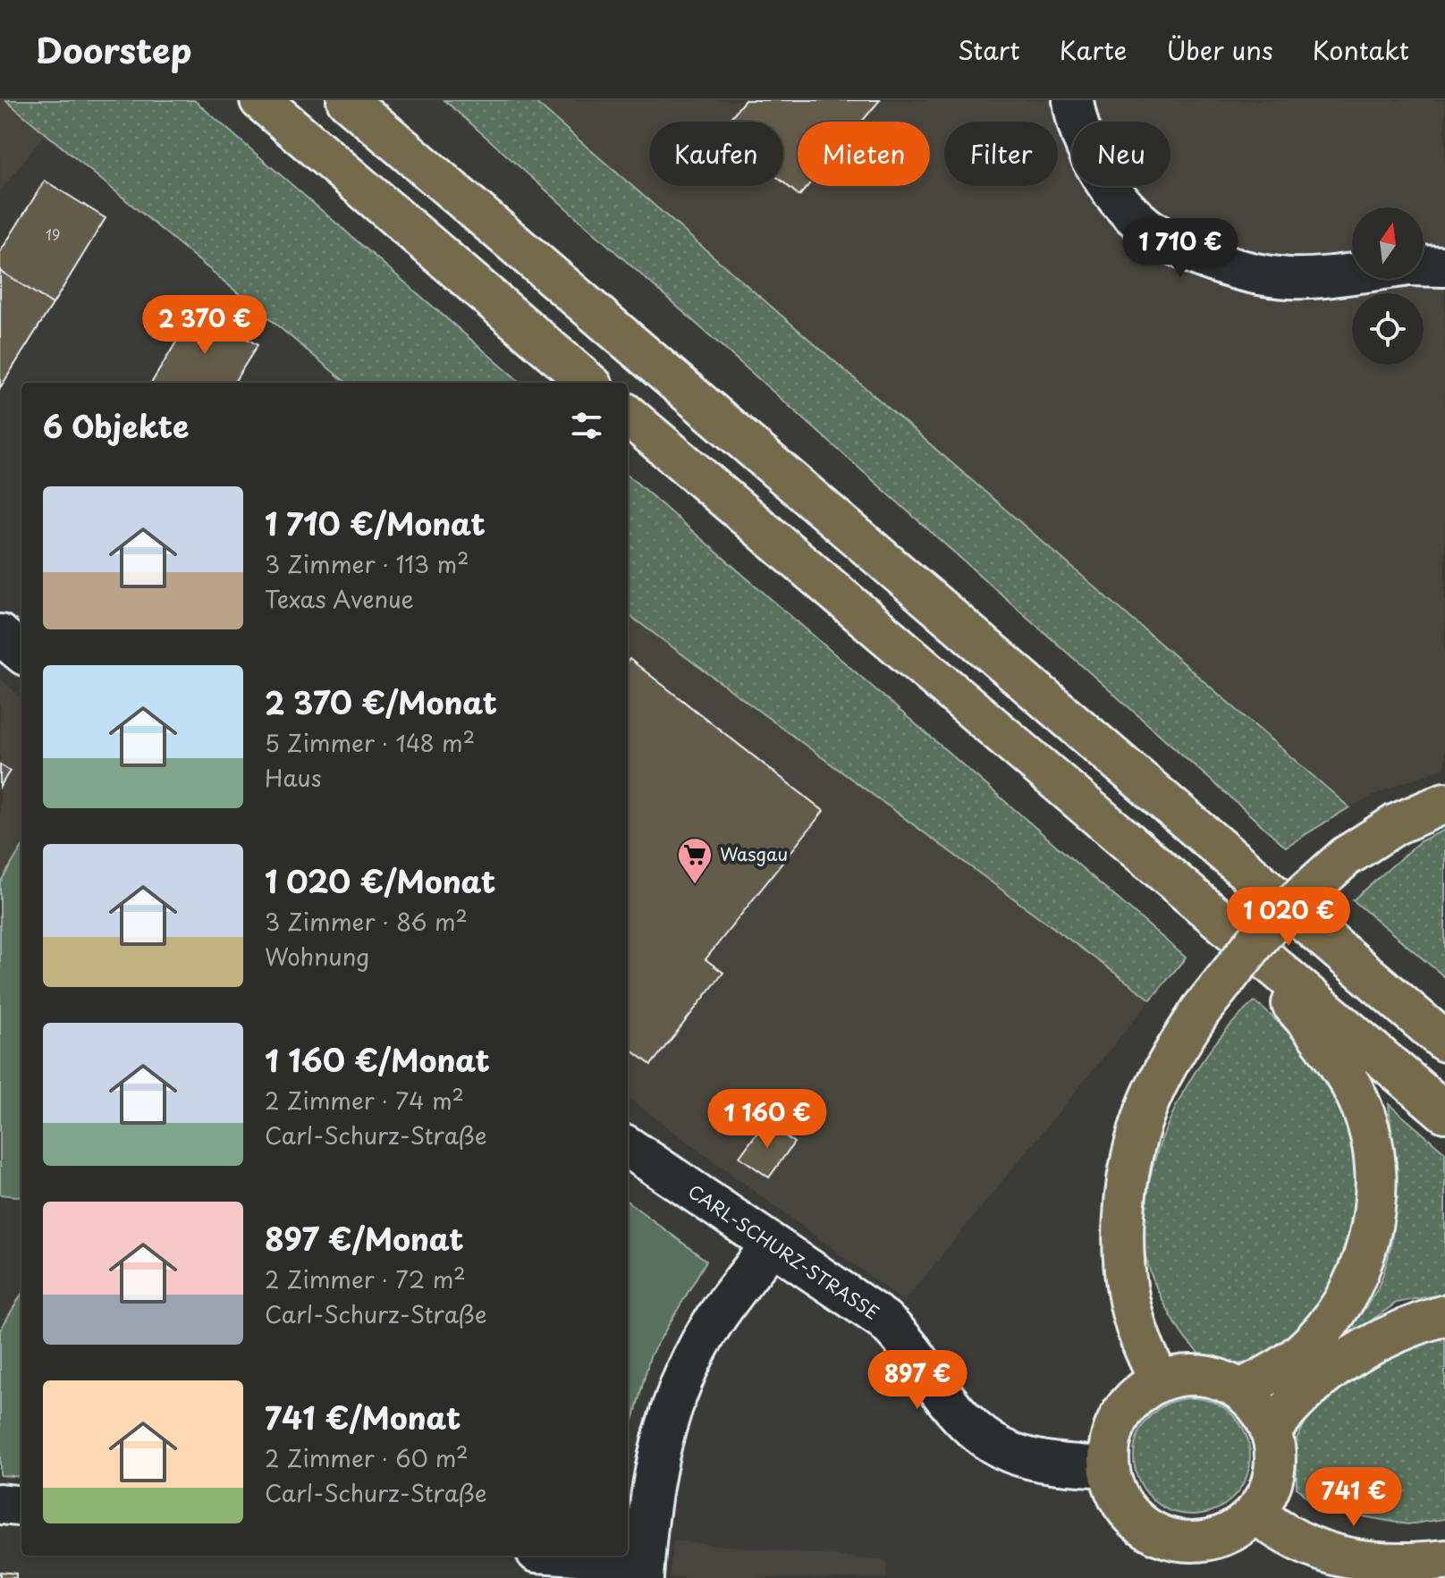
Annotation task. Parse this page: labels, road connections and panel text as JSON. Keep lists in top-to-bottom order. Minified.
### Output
{"streets":{"street":["CARL-SCHURZ-STRASSE"]},"places":{"supermarket":["Wasgau"]},"house_numbers":["19"],"north":"top","page":{"header":"Doorstep","nav":["Start","Karte","Über uns","Kontakt"],"chip":["Kaufen","Mieten","Filter","Neu"],"price":["1 710 €","2 370 €","1 020 €","1 160 €","897 €","741 €"],"heading":"6 Objekte","list":[{"name":"1 710 €/Monat","note":"3 Zimmer · 113 m² · Texas Avenue"},{"name":"2 370 €/Monat","note":"5 Zimmer · 148 m² · Haus"},{"name":"1 020 €/Monat","note":"3 Zimmer · 86 m² · Wohnung"},{"name":"1 160 €/Monat","note":"2 Zimmer · 74 m² · Carl-Schurz-Straße"},{"name":"897 €/Monat","note":"2 Zimmer · 72 m² · Carl-Schurz-Straße"},{"name":"741 €/Monat","note":"2 Zimmer · 60 m² · Carl-Schurz-Straße"}]}}
